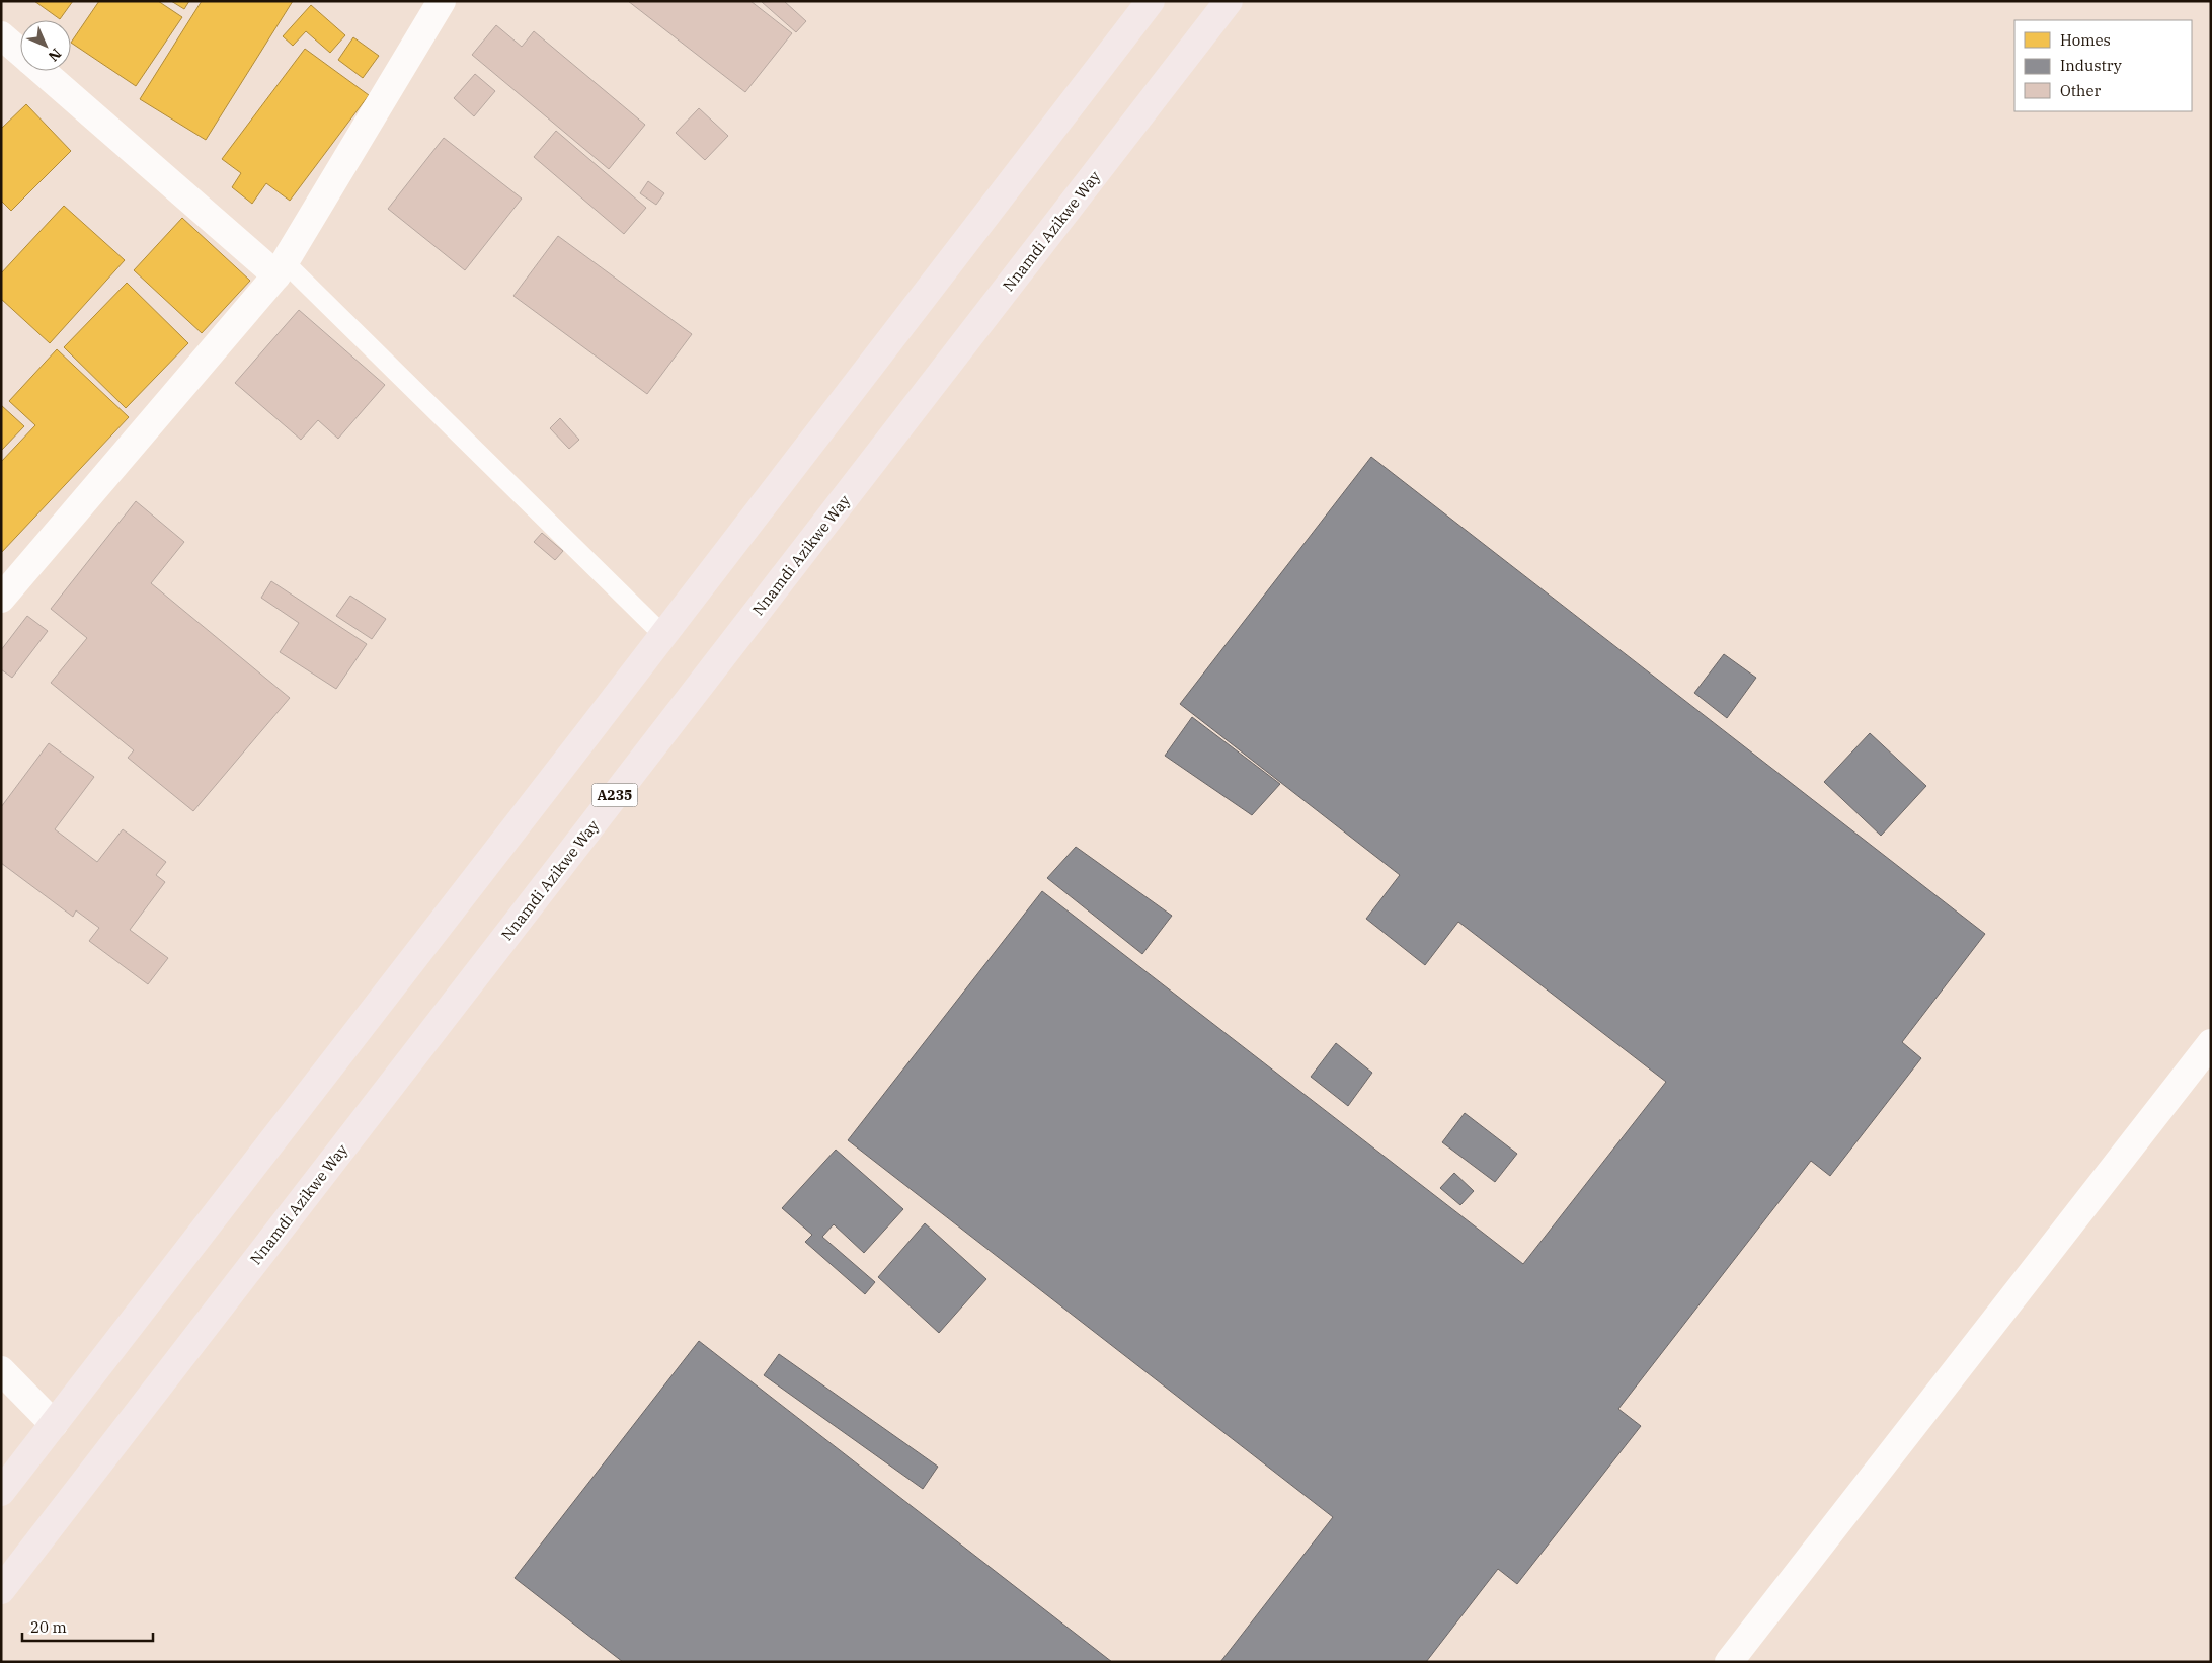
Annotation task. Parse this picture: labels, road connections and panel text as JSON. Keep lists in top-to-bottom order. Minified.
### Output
{"streets":{"highway":["Nnamdi Azikwe Way","A235"]},"legend":["Homes","Industry","Other"],"scale_bar":"20 m","north":"bottom right"}
